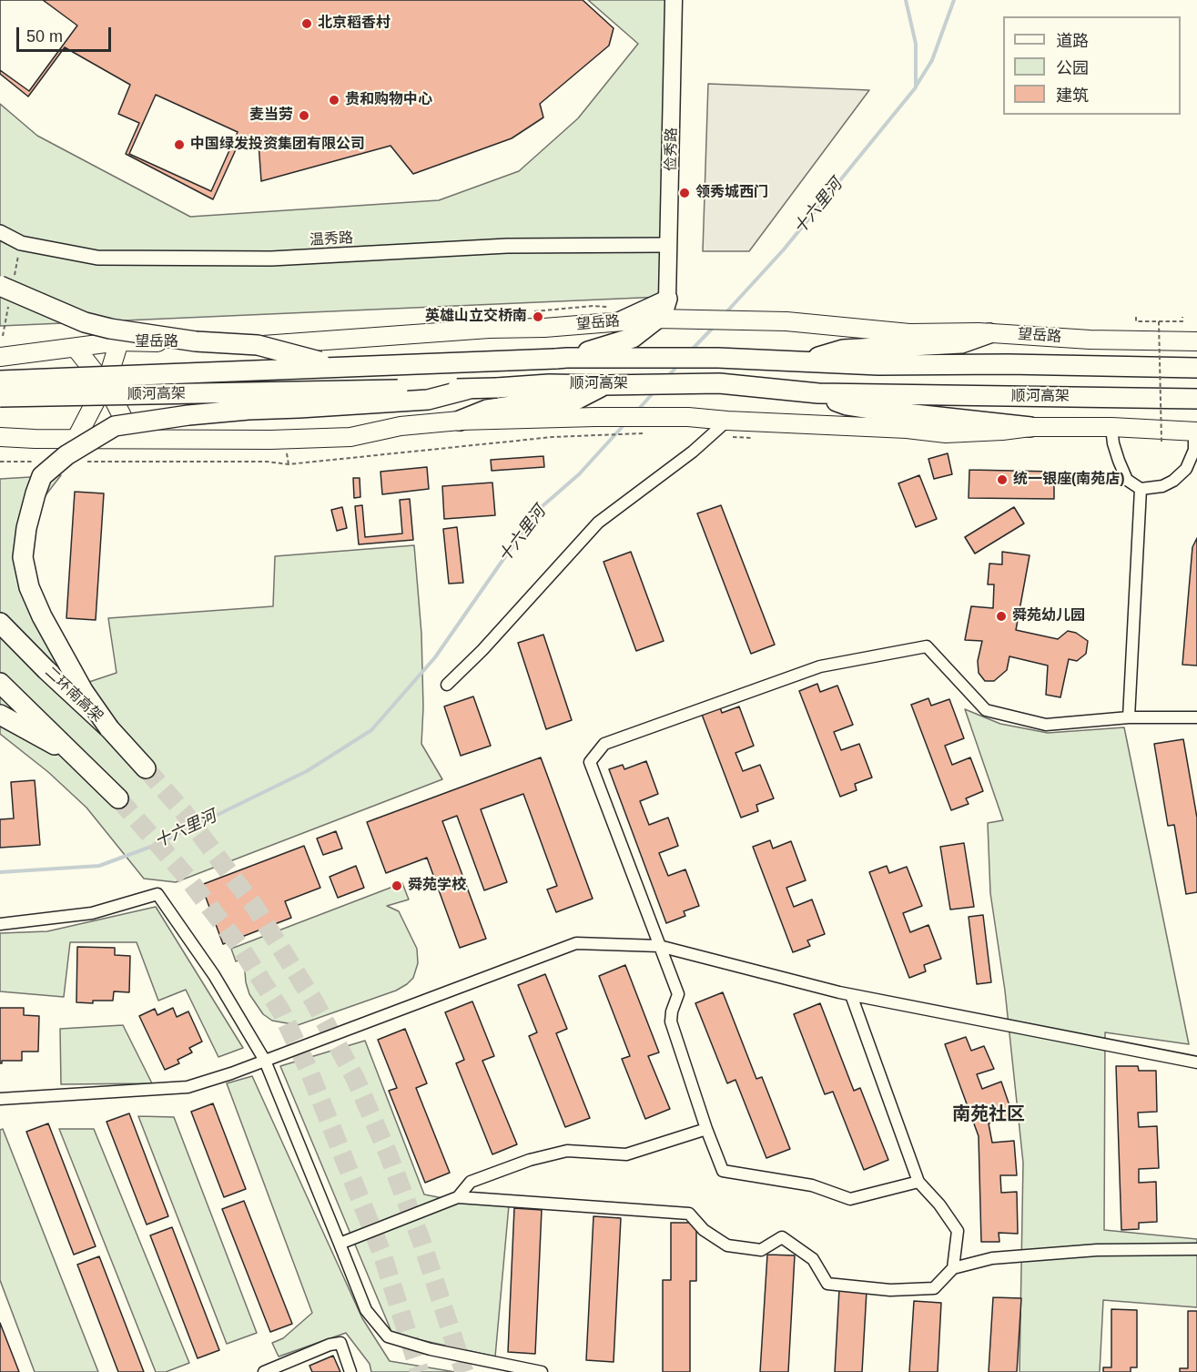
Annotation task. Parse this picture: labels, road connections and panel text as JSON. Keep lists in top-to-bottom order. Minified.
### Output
{"streets":{"highway":["顺河高架","二环南高架"],"main road":["俭秀路","望岳路"],"street":["温秀路"]},"crossings":[["俭秀路","温秀路"]],"districts":["南苑社区"],"water":["十六里河"],"places":["北京稻香村","贵和购物中心","麦当劳","中国绿发投资集团有限公司","领秀城西门","英雄山立交桥南","统一银座(南苑店)","舜苑幼儿园","舜苑学校"],"legend":["道路","公园","建筑"],"scale_bar":"50 m"}
